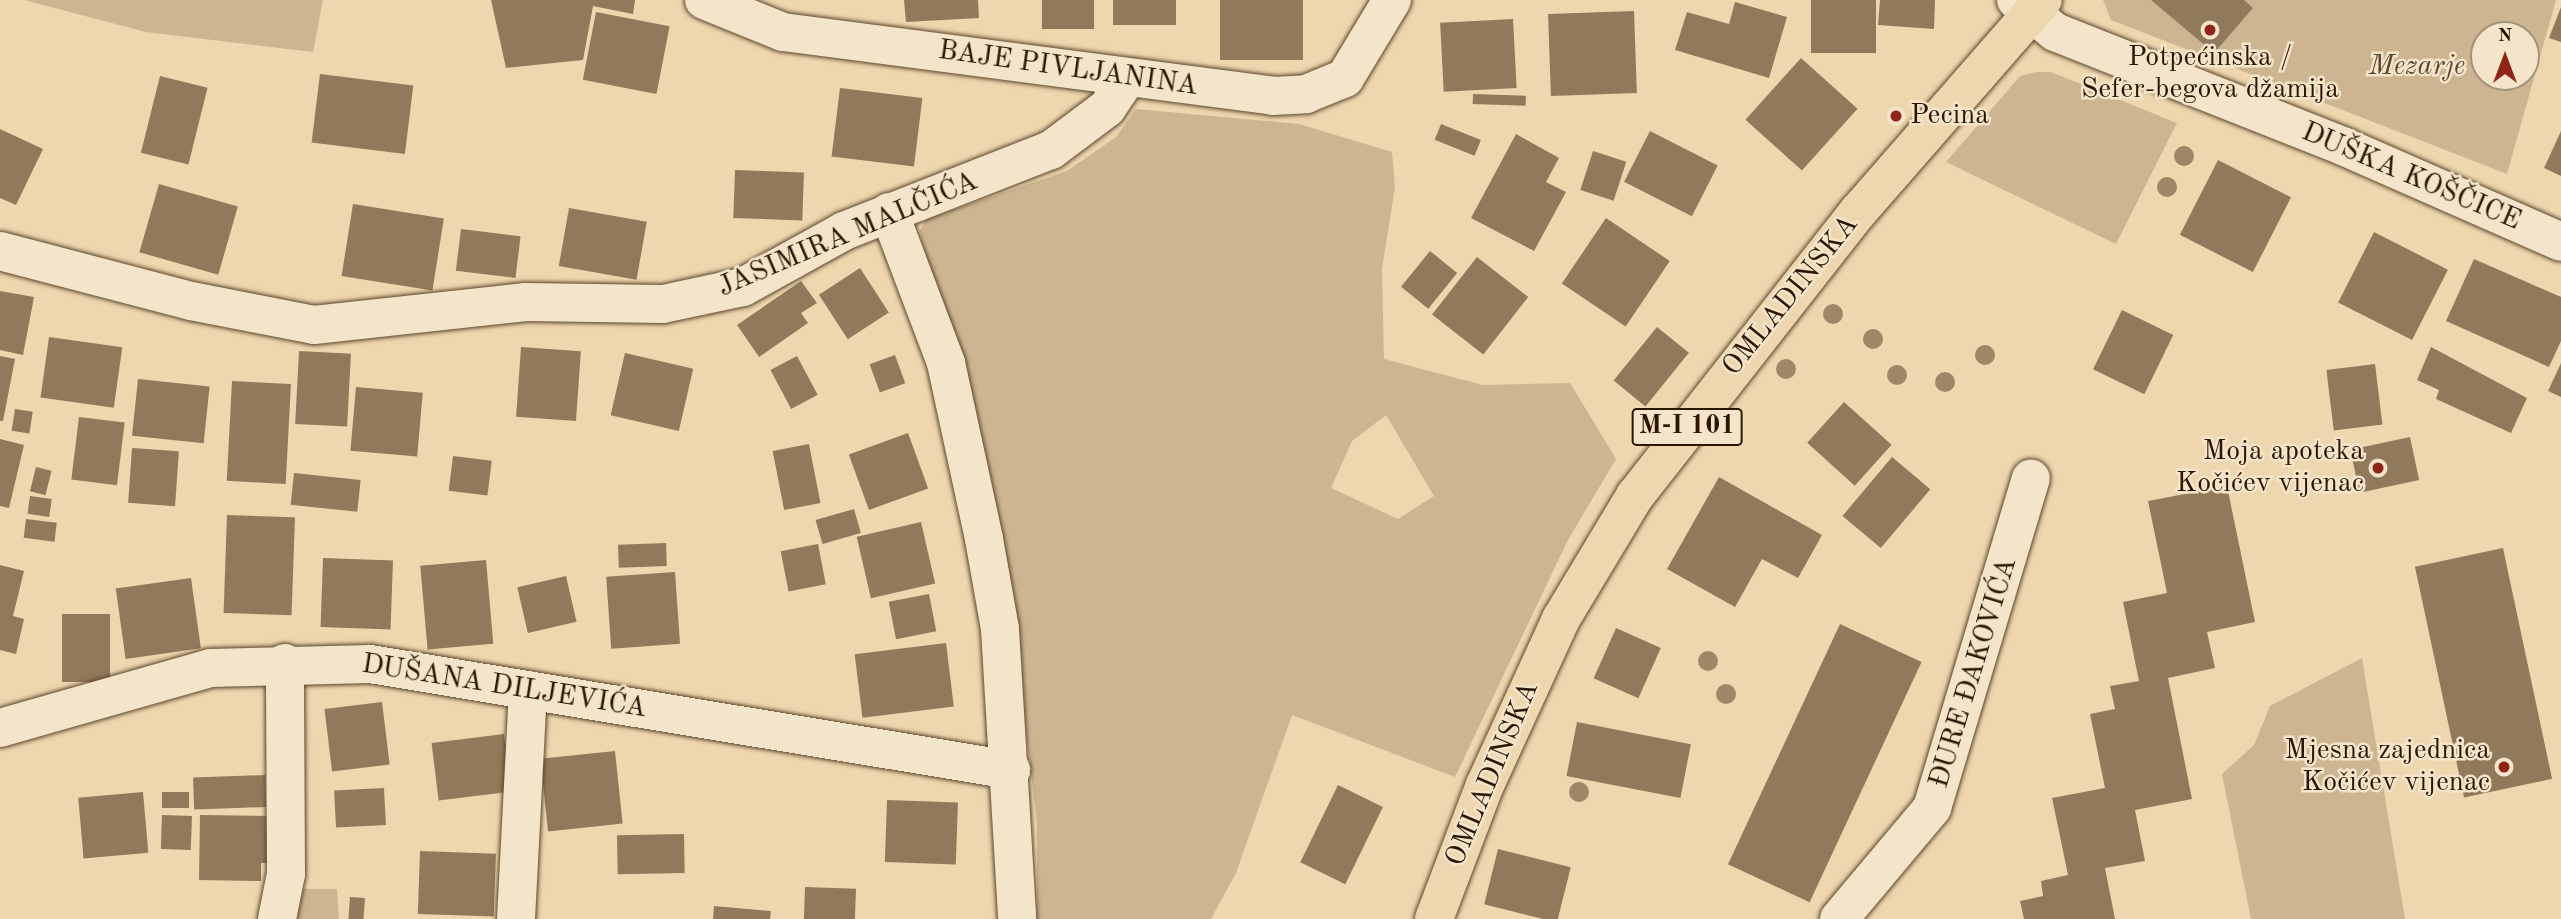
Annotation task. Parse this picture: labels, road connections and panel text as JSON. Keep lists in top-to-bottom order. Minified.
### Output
{"streets":{"main road":["OMLADINSKA","M-I 101"],"street":["BAJE PIVLJANINA","DUŠKA KOŠČICE","JASIMIRA MALČIĆA","ĐURE ĐAKOVIĆA","DUŠANA DILJEVIĆA"]},"crossings":[["BAJE PIVLJANINA","JASIMIRA MALČIĆA"],["DUŠKA KOŠČICE","OMLADINSKA"]],"parks":["Mezarje"],"places":["Potpećinska / Sefer-begova džamija","Pecina","Moja apoteka Kočićev vijenac","Mjesna zajednica Kočićev vijenac"],"north":"top"}
